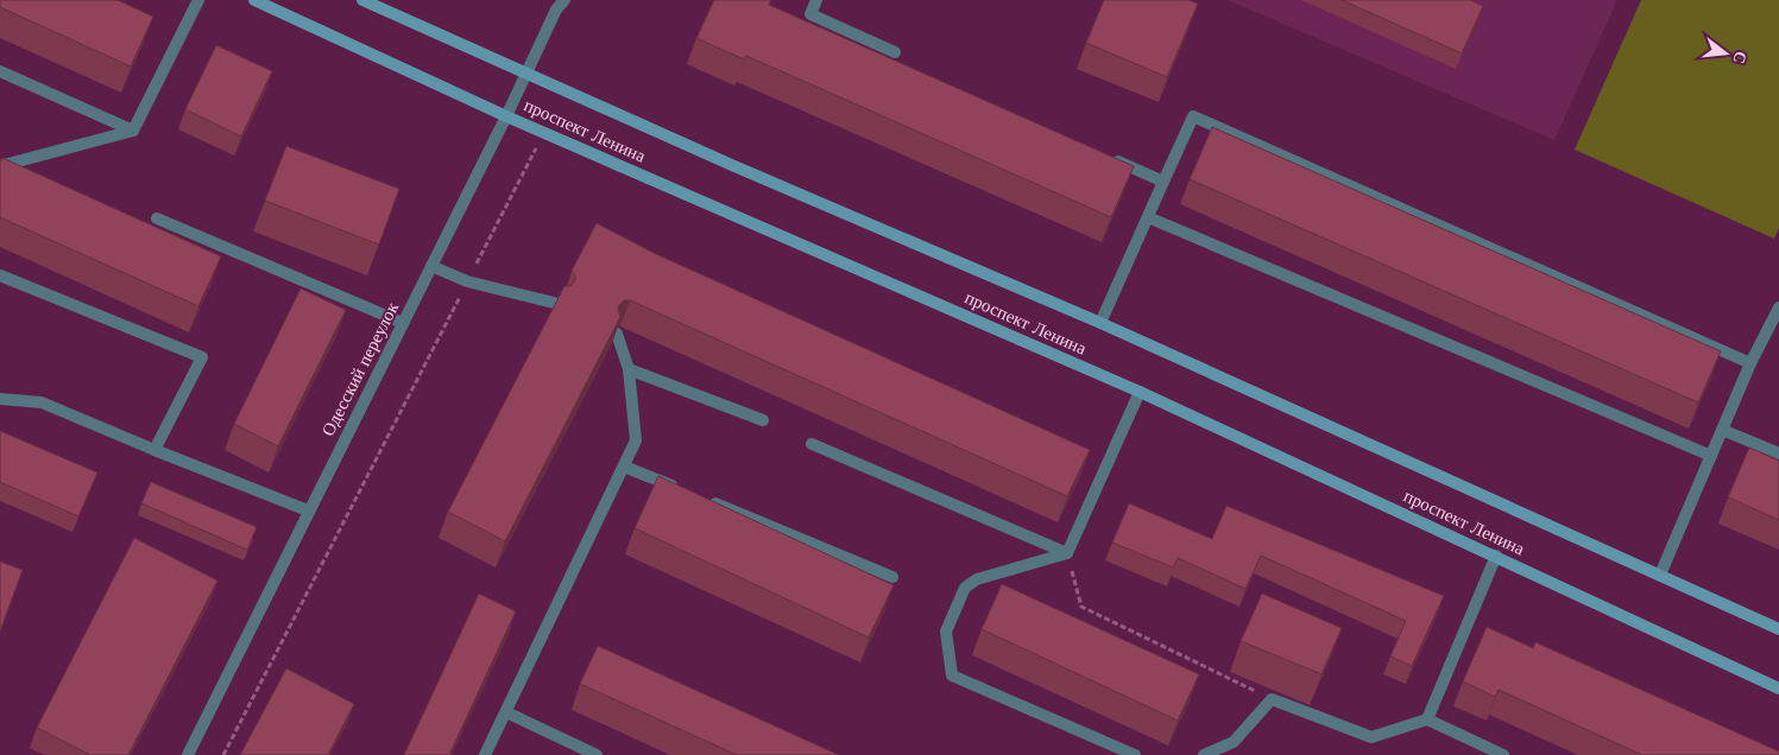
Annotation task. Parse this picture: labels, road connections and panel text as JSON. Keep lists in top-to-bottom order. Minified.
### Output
{"streets":{"main road":["проспект Ленина"],"street":["Одесский переулок"]},"crossings":[["проспект Ленина","Одесский переулок"]],"north":"right"}
